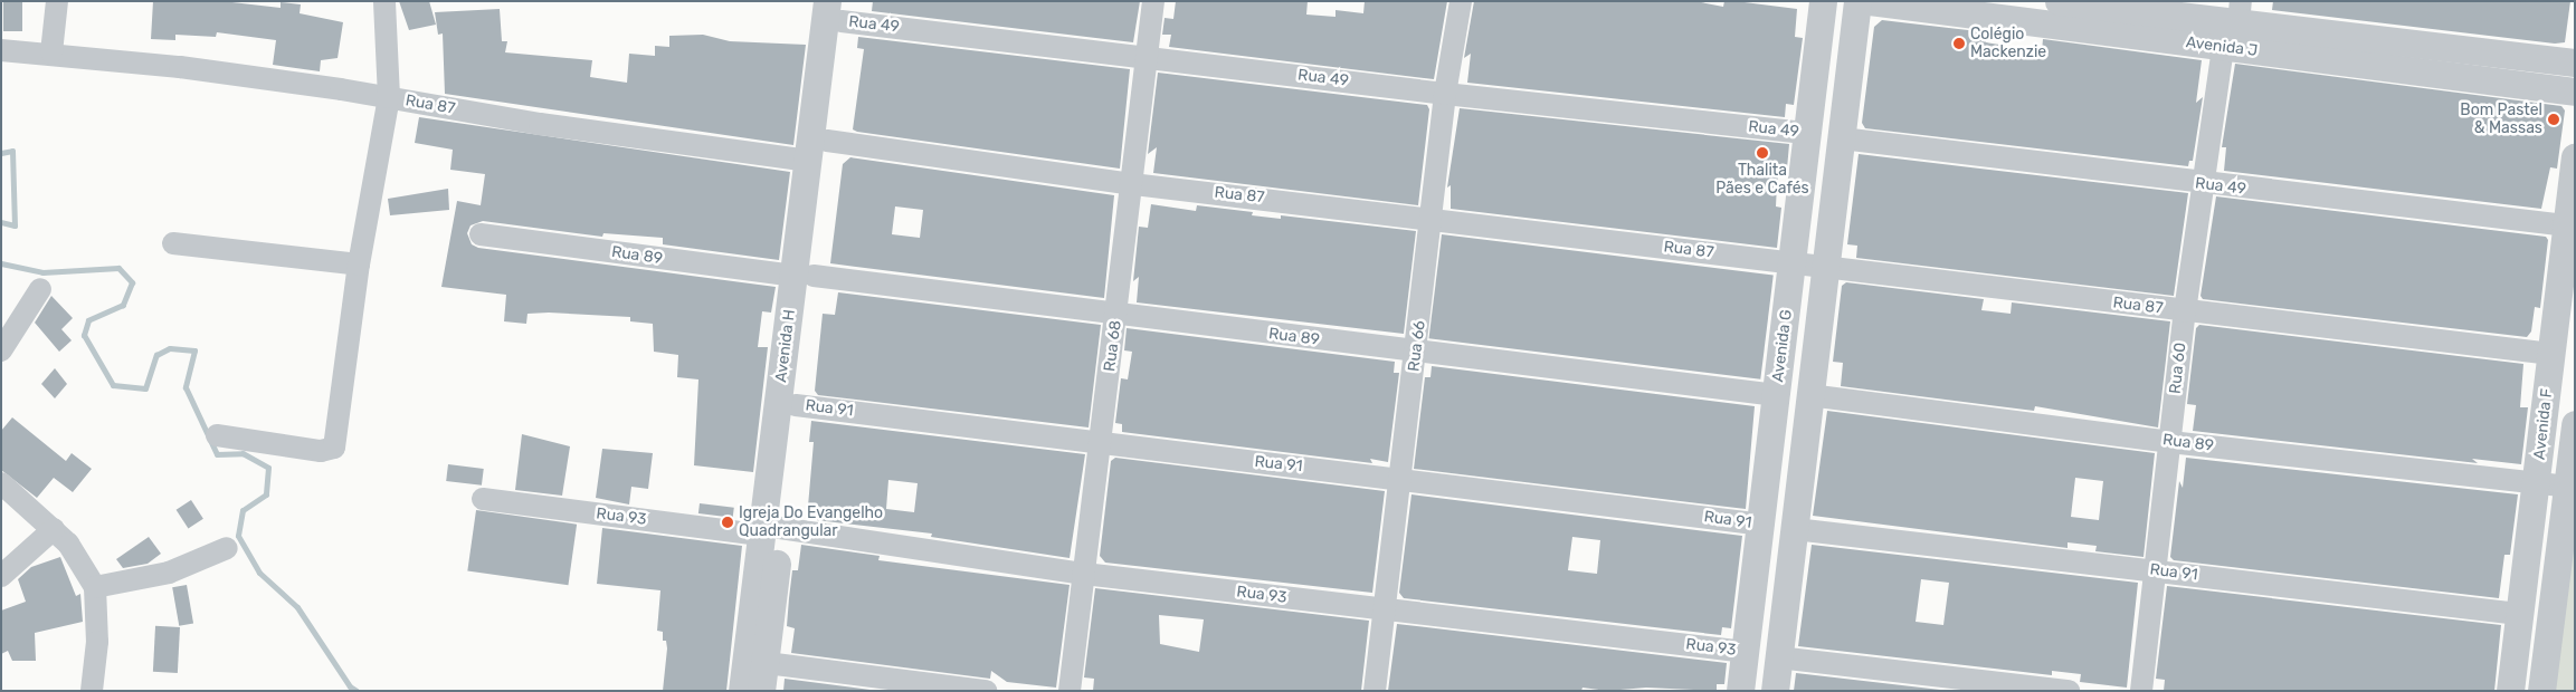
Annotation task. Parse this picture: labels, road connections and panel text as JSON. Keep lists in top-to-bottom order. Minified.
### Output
{"streets":{"street":["Rua 49","Avenida J","Rua 87","Rua 89","Avenida H","Rua 68","Rua 66","Avenida G","Rua 60","Rua 91","Avenida F","Rua 93"]},"crossings":[["Rua 49","Avenida H"],["Rua 49","Rua 68"],["Rua 49","Rua 66"],["Rua 49","Avenida G"],["Rua 49","Rua 60"],["Rua 49","Avenida F"],["Avenida J","Rua 60"],["Rua 87","Avenida H"],["Rua 87","Rua 68"],["Rua 87","Rua 66"],["Rua 87","Avenida G"],["Rua 87","Rua 60"],["Rua 87","Avenida F"],["Rua 89","Avenida H"],["Rua 89","Rua 68"],["Rua 89","Rua 66"],["Rua 89","Avenida G"],["Rua 89","Rua 60"],["Rua 89","Avenida F"],["Avenida H","Rua 91"],["Avenida H","Rua 93"],["Rua 68","Rua 91"],["Rua 68","Rua 93"],["Rua 66","Rua 91"],["Rua 66","Rua 93"],["Avenida G","Rua 91"],["Avenida G","Rua 93"],["Rua 60","Rua 91"],["Rua 91","Avenida F"]],"places":["Colégio Mackenzie","Bom Pastel & Massas","Thalita Pães e Cafés","Igreja Do Evangelho Quadrangular"]}
